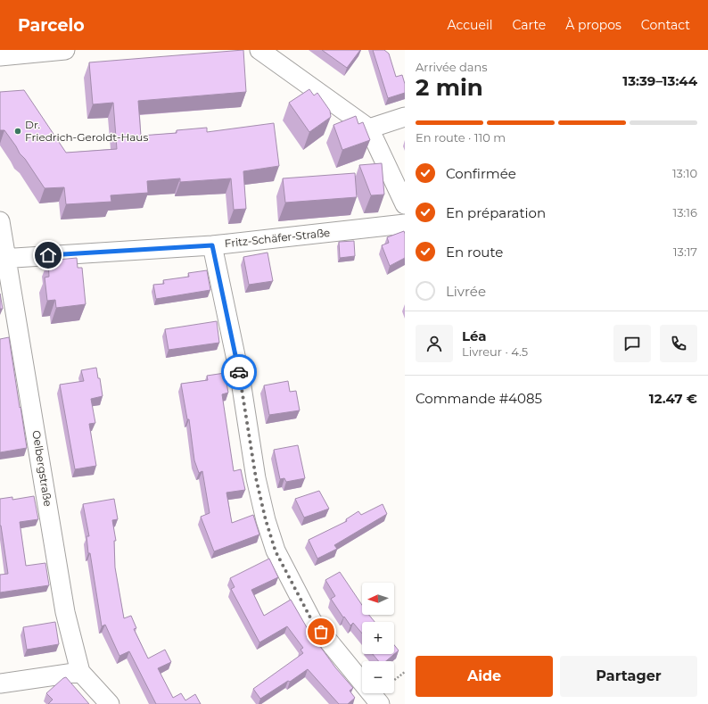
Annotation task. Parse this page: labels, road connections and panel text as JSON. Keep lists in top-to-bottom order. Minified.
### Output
{"streets":{"street":["Fritz-Schäfer-Straße","Oelbergstraße"]},"crossings":[["Fritz-Schäfer-Straße","Oelbergstraße"]],"places":["Dr. Friedrich-Geroldt-Haus"],"north":"left","page":{"header":"Parcelo","nav":["Accueil","Carte","À propos","Contact"],"heading":["2 min","Arrivée dans","13:39–13:44"],"panel":["Léa","Livreur · 4.5","Commande #4085","12.47 €"],"bar":"En route · 110 m","list":[["Confirmée","13:10"],["En préparation","13:16"],["En route","13:17"],"Livrée"],"map_buttons":["+","−"],"buttons":["Aide","Partager"]}}
